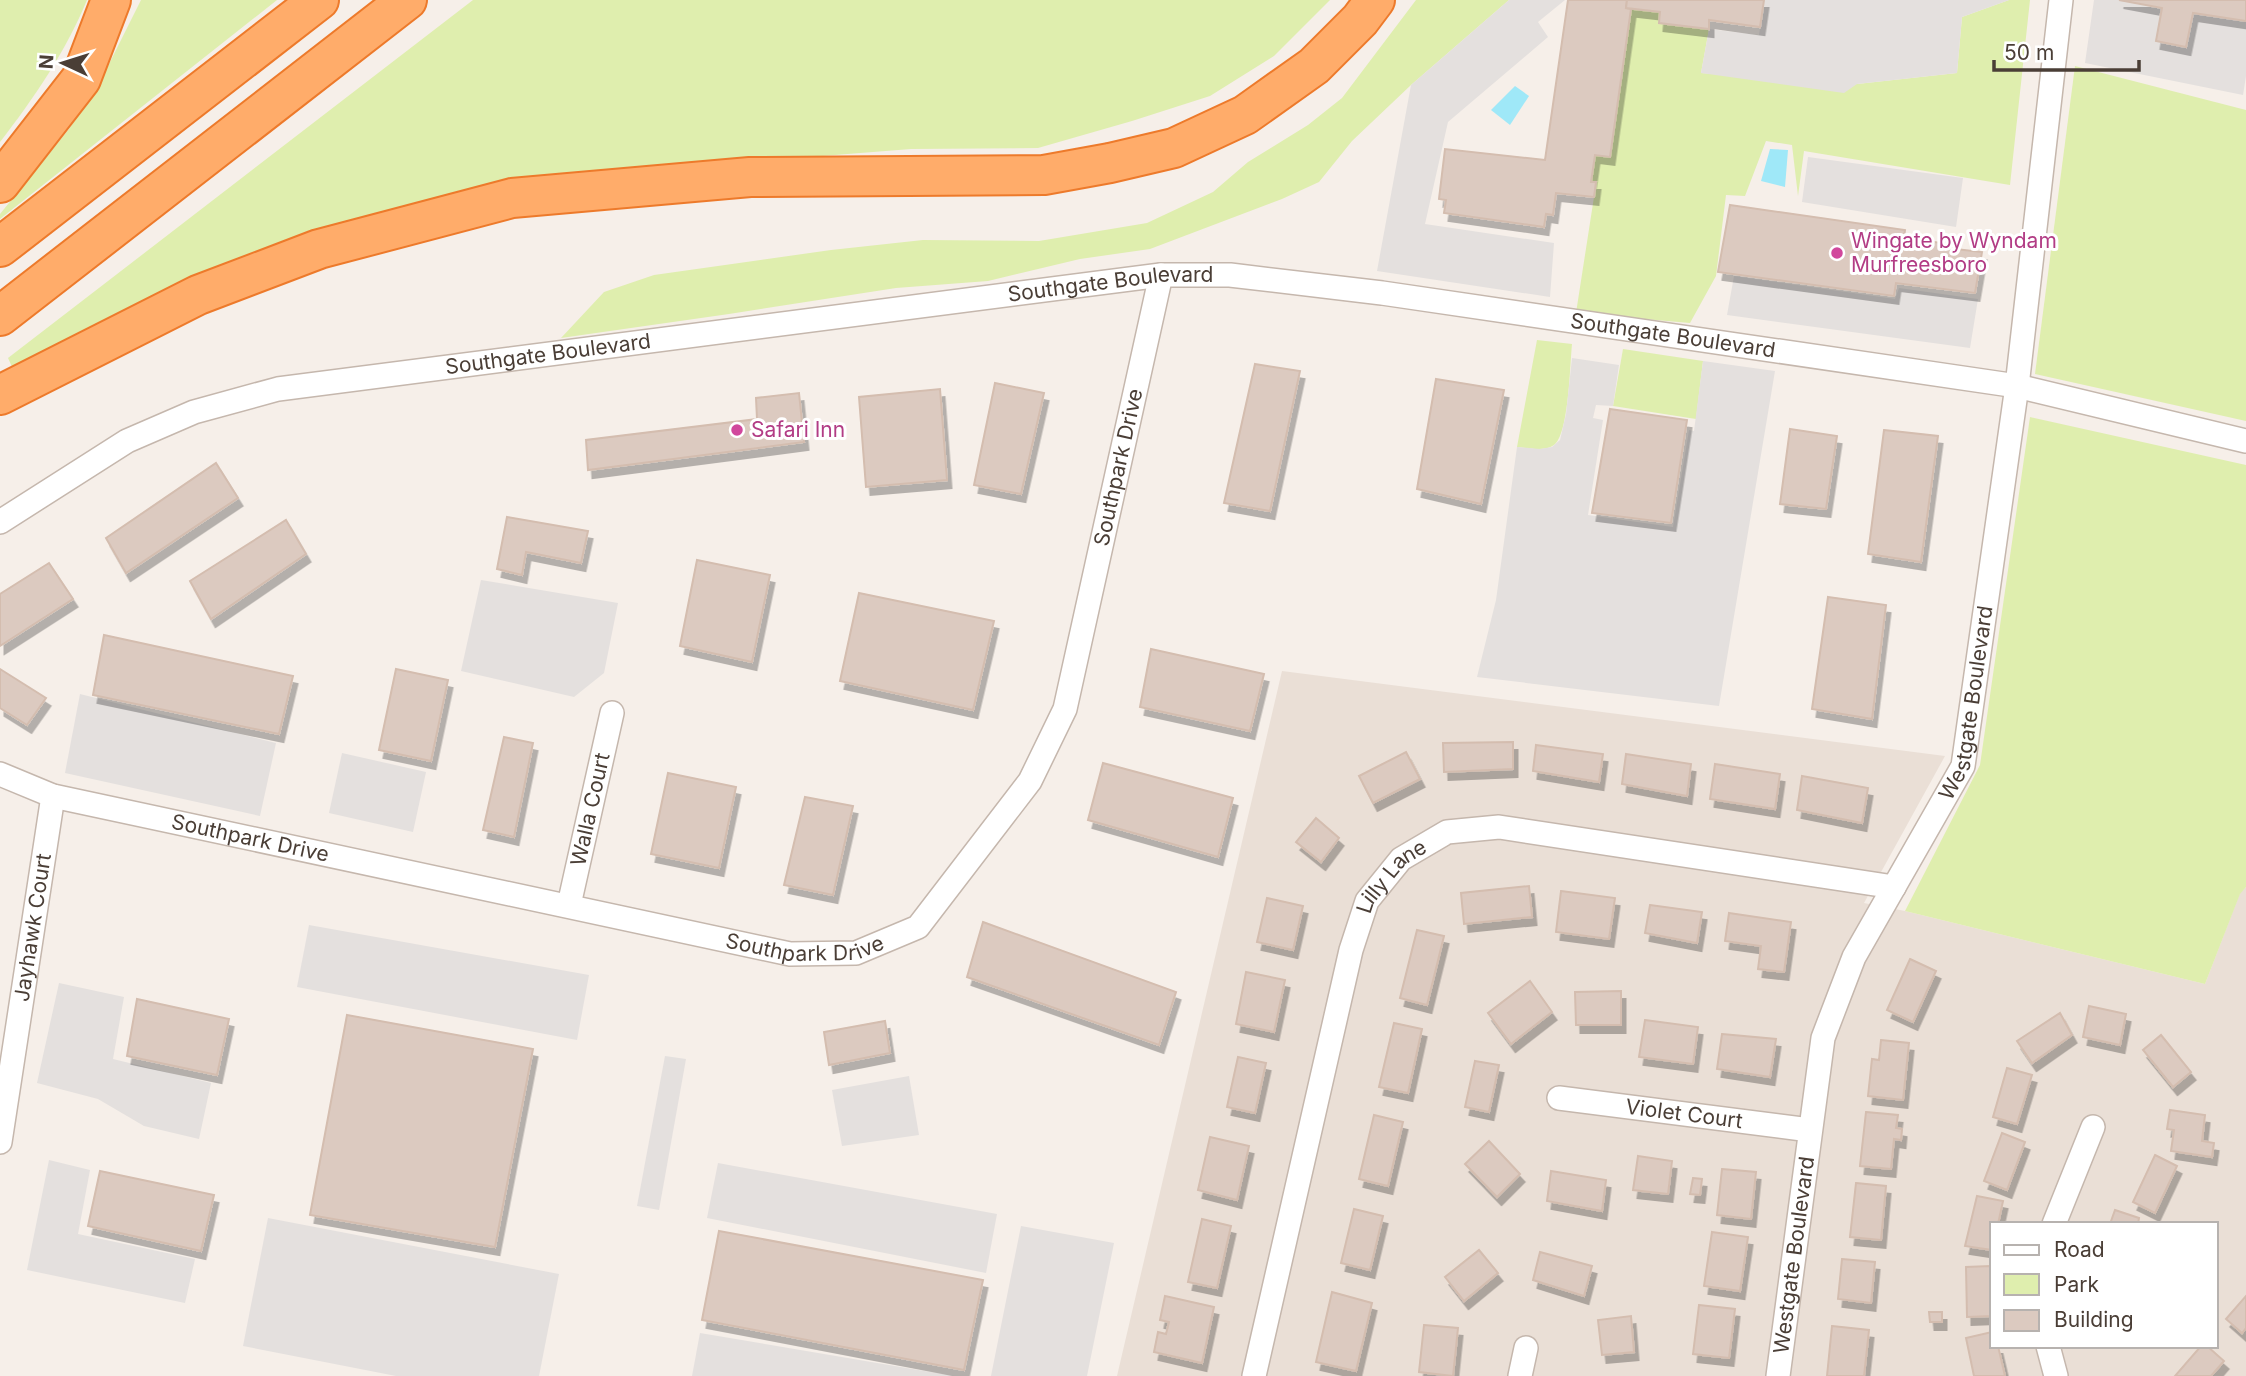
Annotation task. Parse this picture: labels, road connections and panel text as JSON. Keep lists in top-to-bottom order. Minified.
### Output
{"streets":{"street":["Southgate Boulevard","Southpark Drive","Westgate Boulevard","Walla Court","Lilly Lane","Jayhawk Court","Violet Court"]},"crossings":[["Southgate Boulevard","Southpark Drive"],["Southgate Boulevard","Westgate Boulevard"],["Southpark Drive","Walla Court"],["Southpark Drive","Jayhawk Court"],["Westgate Boulevard","Lilly Lane"],["Westgate Boulevard","Violet Court"]],"places":["Wingate by Wyndam Murfreesboro","Safari Inn"],"legend":["Road","Park","Building"],"scale_bar":"50 m","north":"left"}
